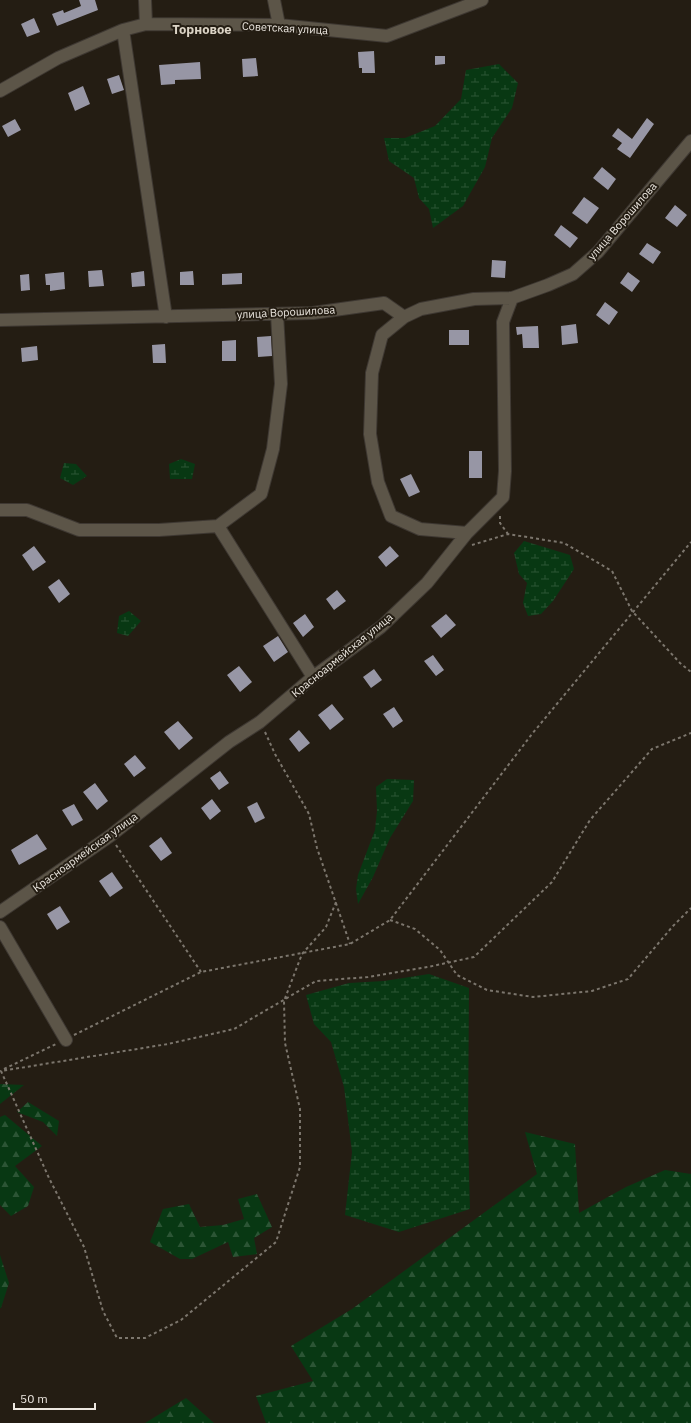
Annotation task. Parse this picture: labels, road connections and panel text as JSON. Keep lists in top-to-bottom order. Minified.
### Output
{"streets":{"street":["Советская улица","улица Ворошилова","Красноармейская улица"]},"districts":["Торновое"],"scale_bar":"50 m"}
